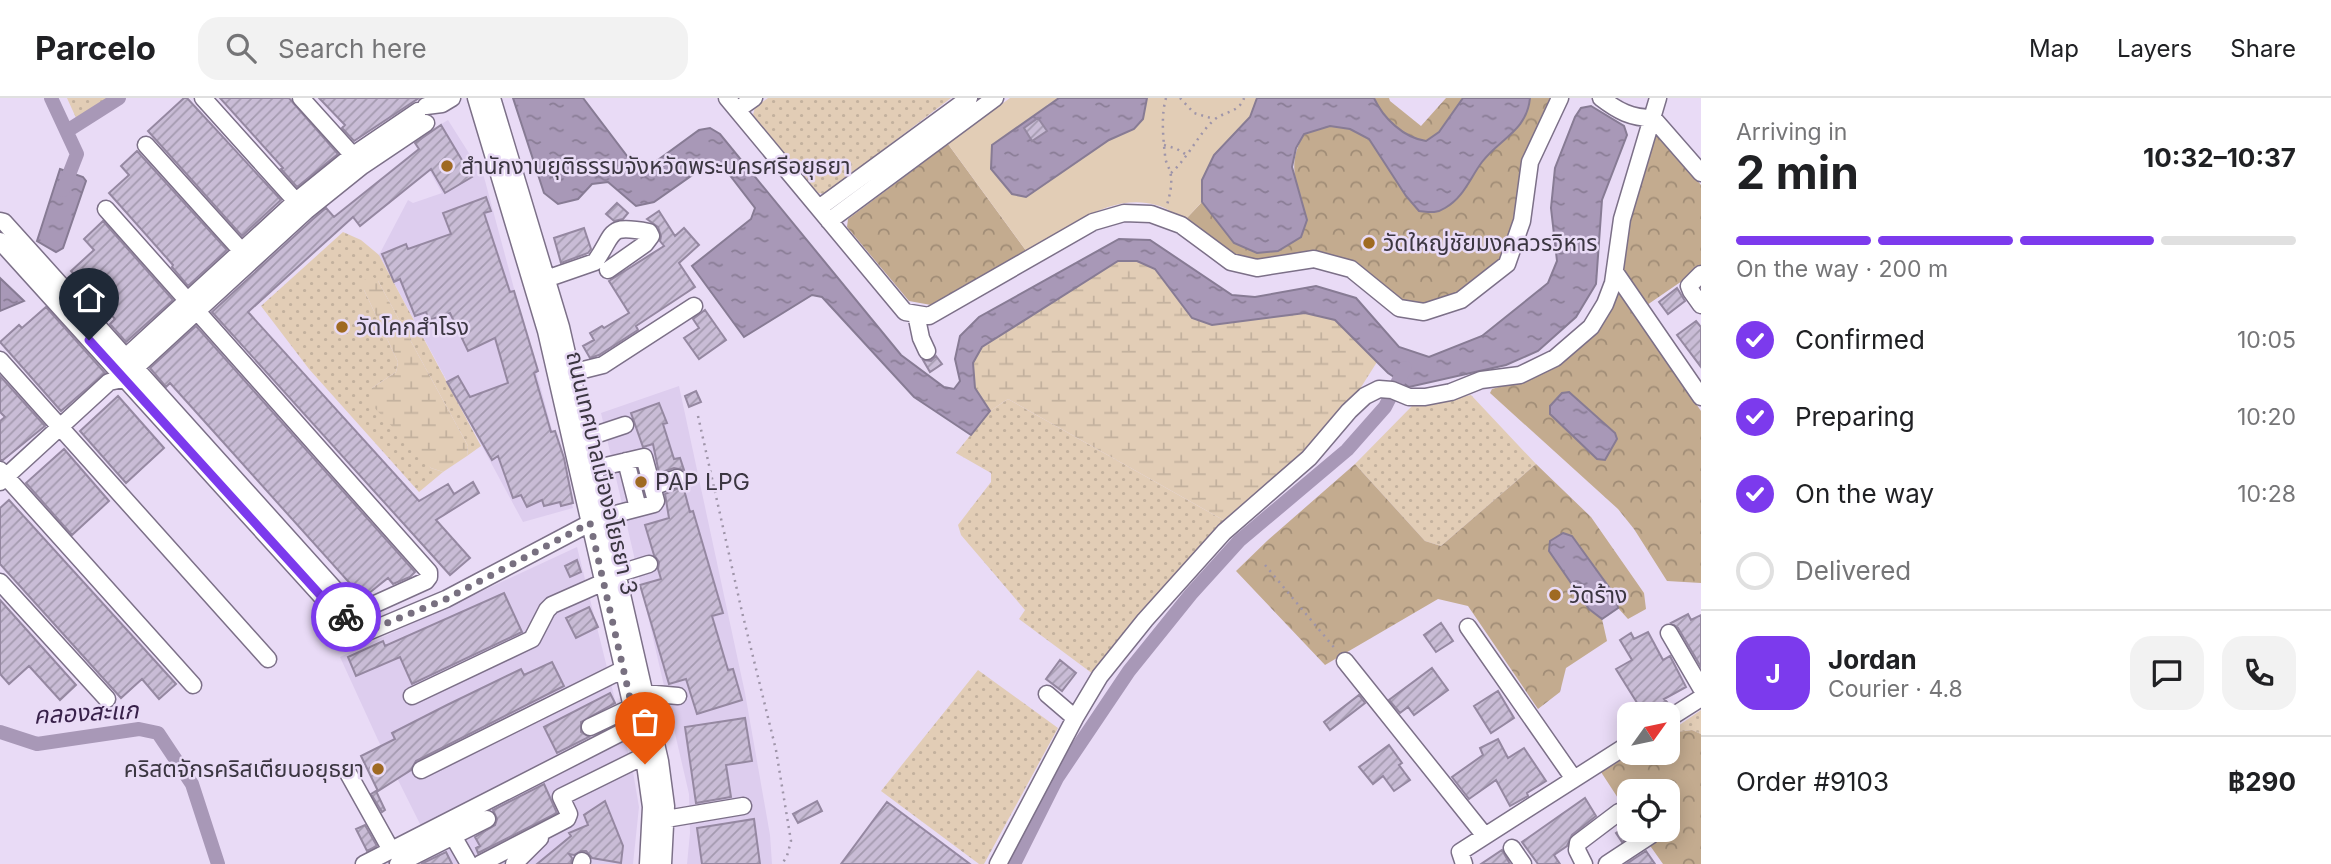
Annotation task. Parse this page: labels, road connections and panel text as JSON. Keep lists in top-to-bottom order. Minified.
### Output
{"streets":{"street":["ถนนเทศบาลเมืองอโยธยา 3"]},"water":["คลองสะแก"],"places":["สำนักงานยุติธรรมจังหวัดพระนครศรีอยุธยา","วัดใหญ่ชัยมงคลวรวิหาร","วัดโคกสำโรง","PAP LPG","วัดร้าง","คริสตจักรคริสเตียนอยุธยา"],"north":"top right","page":{"header":"Parcelo","search":"Search here","nav":["Map","Layers","Share"],"heading":["2 min","Arriving in","10:32–10:37"],"panel":["Jordan","Courier · 4.8","Order #9103","฿290"],"bar":"On the way · 200 m","list":[["Confirmed","10:05"],["Preparing","10:20"],["On the way","10:28"],"Delivered"],"round":"J"}}
